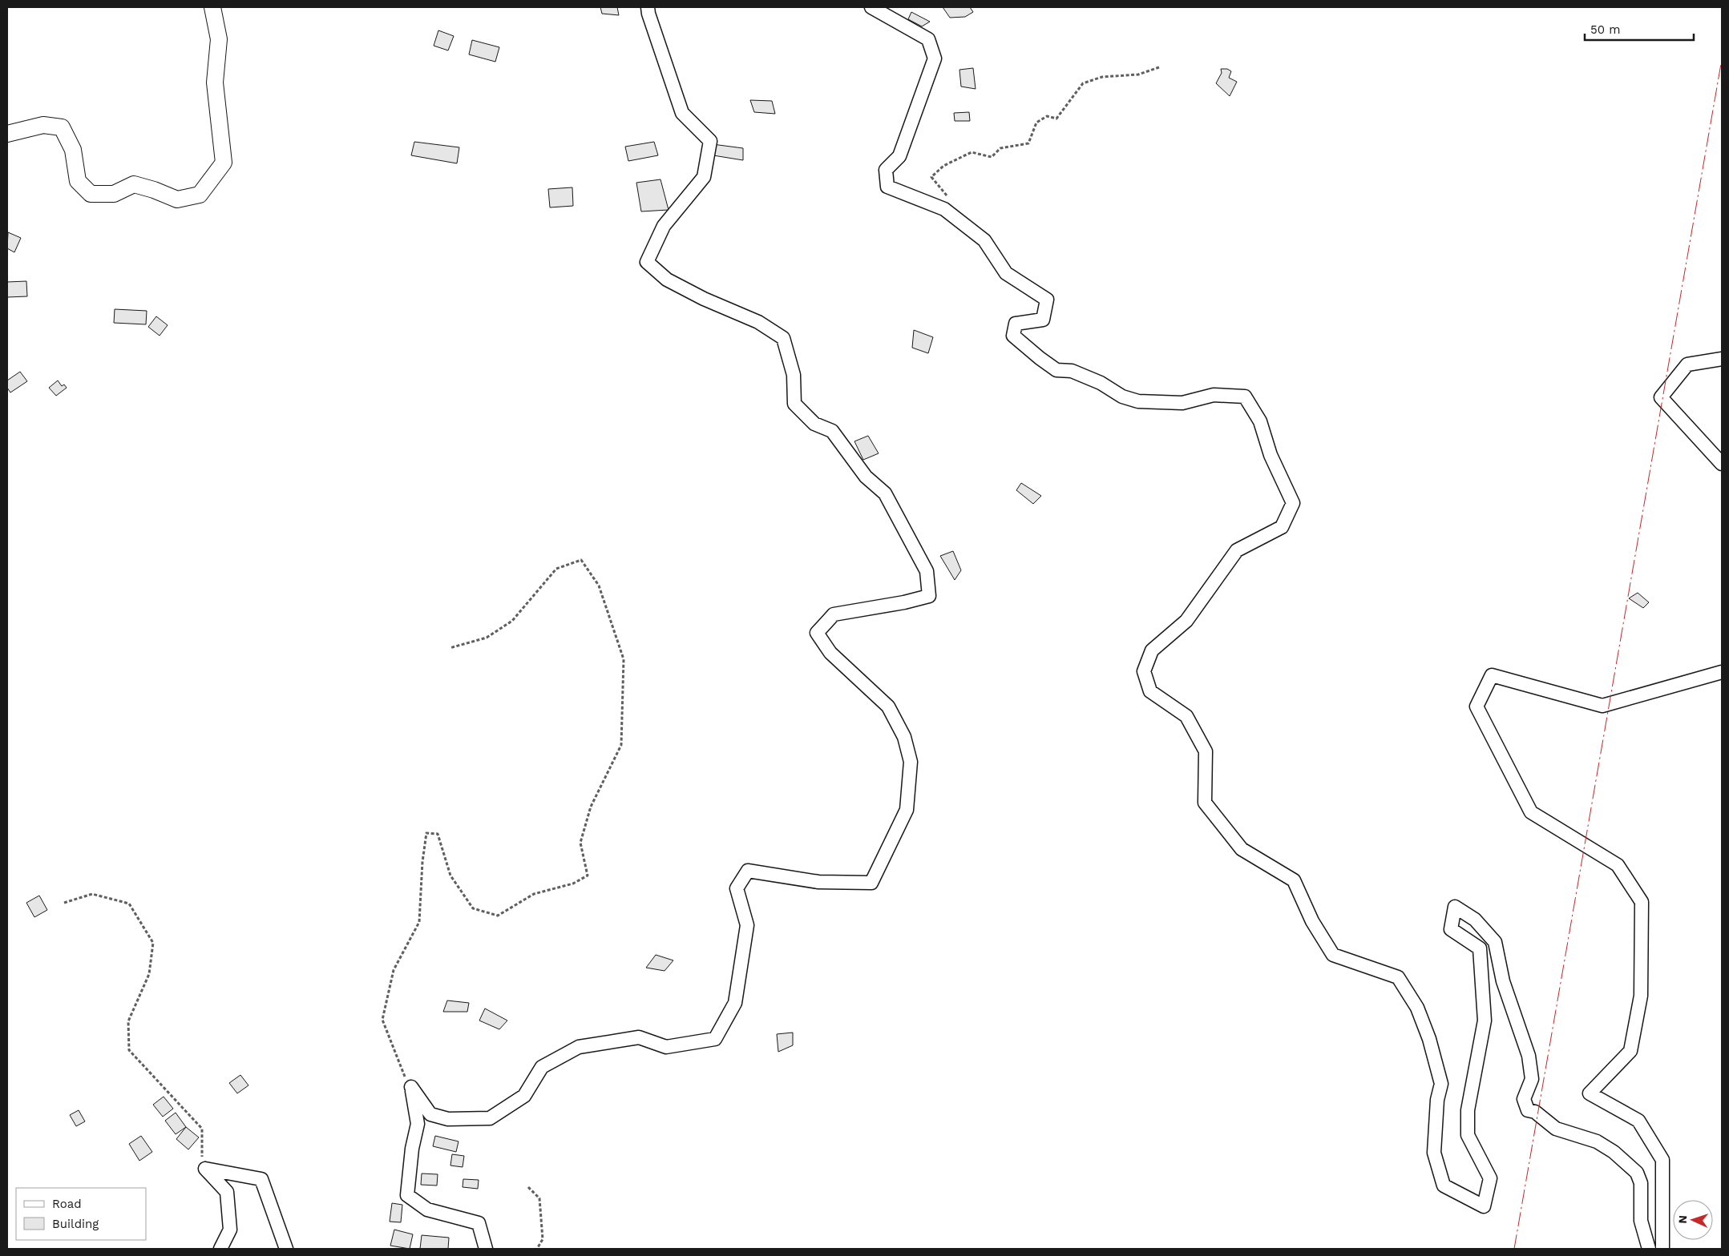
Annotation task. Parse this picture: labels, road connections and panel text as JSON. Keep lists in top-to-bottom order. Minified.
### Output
{"legend":["Road","Building"],"scale_bar":"50 m","north":"left"}
